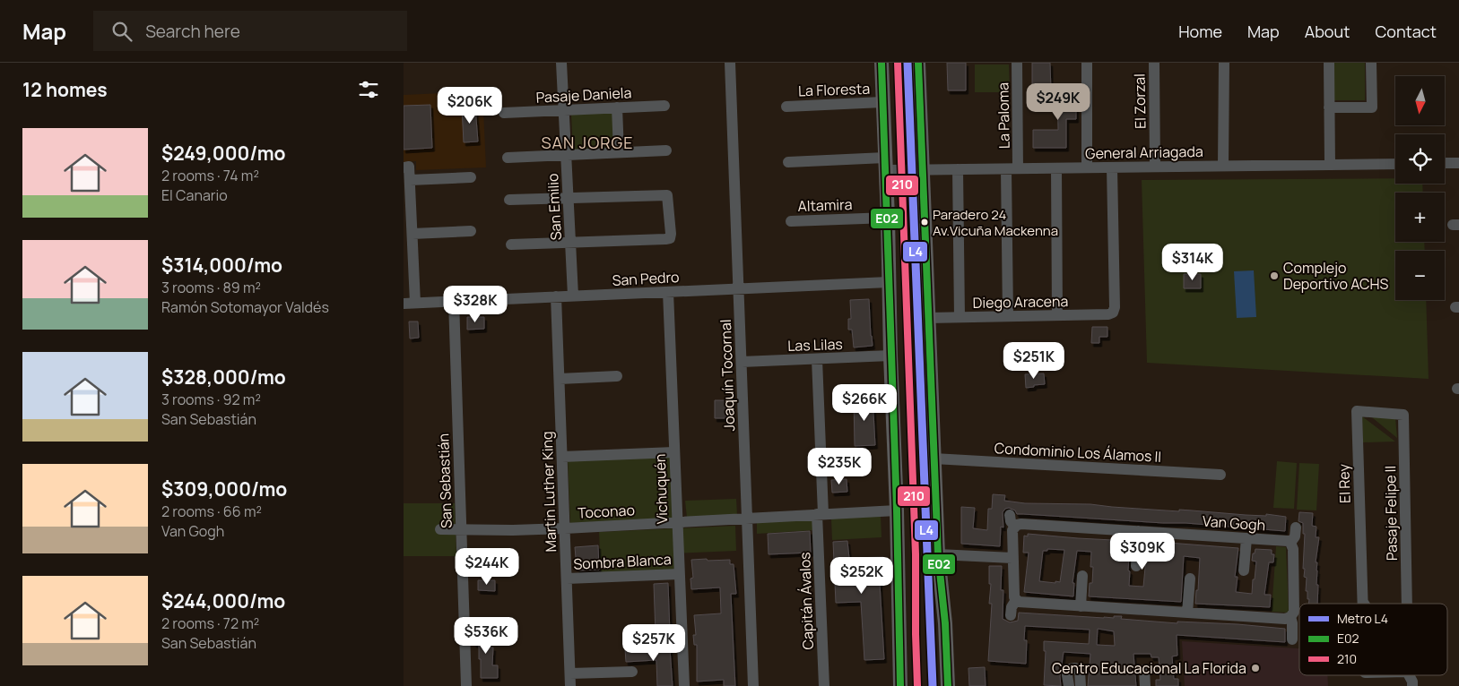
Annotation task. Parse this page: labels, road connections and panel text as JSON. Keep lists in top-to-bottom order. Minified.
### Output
{"streets":{"street":["La Floresta","Pasaje Daniela","El Zorzal","La Paloma","General Arriagada","Altamira","San Emilio","San Pedro","Diego Aracena","Las Lilas","Joaquín Tocornal","Condominio Los Álamos II","San Sebastián","El Rey","Vichuquén","Martin Luther King","Toconao","Pasaje Felipe II","Van Gogh","Sombra Blanca","Capitán Ávalos"]},"crossings":[["Pasaje Daniela","San Emilio"],["El Zorzal","General Arriagada"],["La Paloma","General Arriagada"],["General Arriagada","Diego Aracena"],["San Emilio","San Pedro"],["San Pedro","Joaquín Tocornal"],["San Pedro","San Sebastián"],["San Pedro","Vichuquén"],["San Pedro","Martin Luther King"],["Las Lilas","Joaquín Tocornal"],["Las Lilas","Capitán Ávalos"],["Joaquín Tocornal","Toconao"],["San Sebastián","Toconao"],["El Rey","Pasaje Felipe II"],["Vichuquén","Toconao"],["Vichuquén","Sombra Blanca"],["Martin Luther King","Toconao"],["Martin Luther King","Sombra Blanca"],["Toconao","Capitán Ávalos"]],"districts":["SAN JORGE"],"places":["Paradero 24 Av.Vicuña Mackenna","Complejo Deportivo ACHS","Centro Educacional La Florida"],"lines":["metro line L4","transit line E02","transit line 210"],"legend":["Metro L4","E02","210"],"north":"bottom","page":{"header":"Map","search":"Search here","nav":["Home","Map","About","Contact"],"heading":"12 homes","map_buttons":["+","−"],"price":["$249K","$206K","$314K","$328K","$251K","$266K","$235K","$309K","$244K","$252K","$536K","$257K"],"list":[{"name":"$249,000/mo","note":"2 rooms · 74 m² · El Canario"},{"name":"$314,000/mo","note":"3 rooms · 89 m² · Ramón Sotomayor Valdés"},{"name":"$328,000/mo","note":"3 rooms · 92 m² · San Sebastián"},{"name":"$309,000/mo","note":"2 rooms · 66 m² · Van Gogh"},{"name":"$244,000/mo","note":"2 rooms · 72 m² · San Sebastián"}]}}
